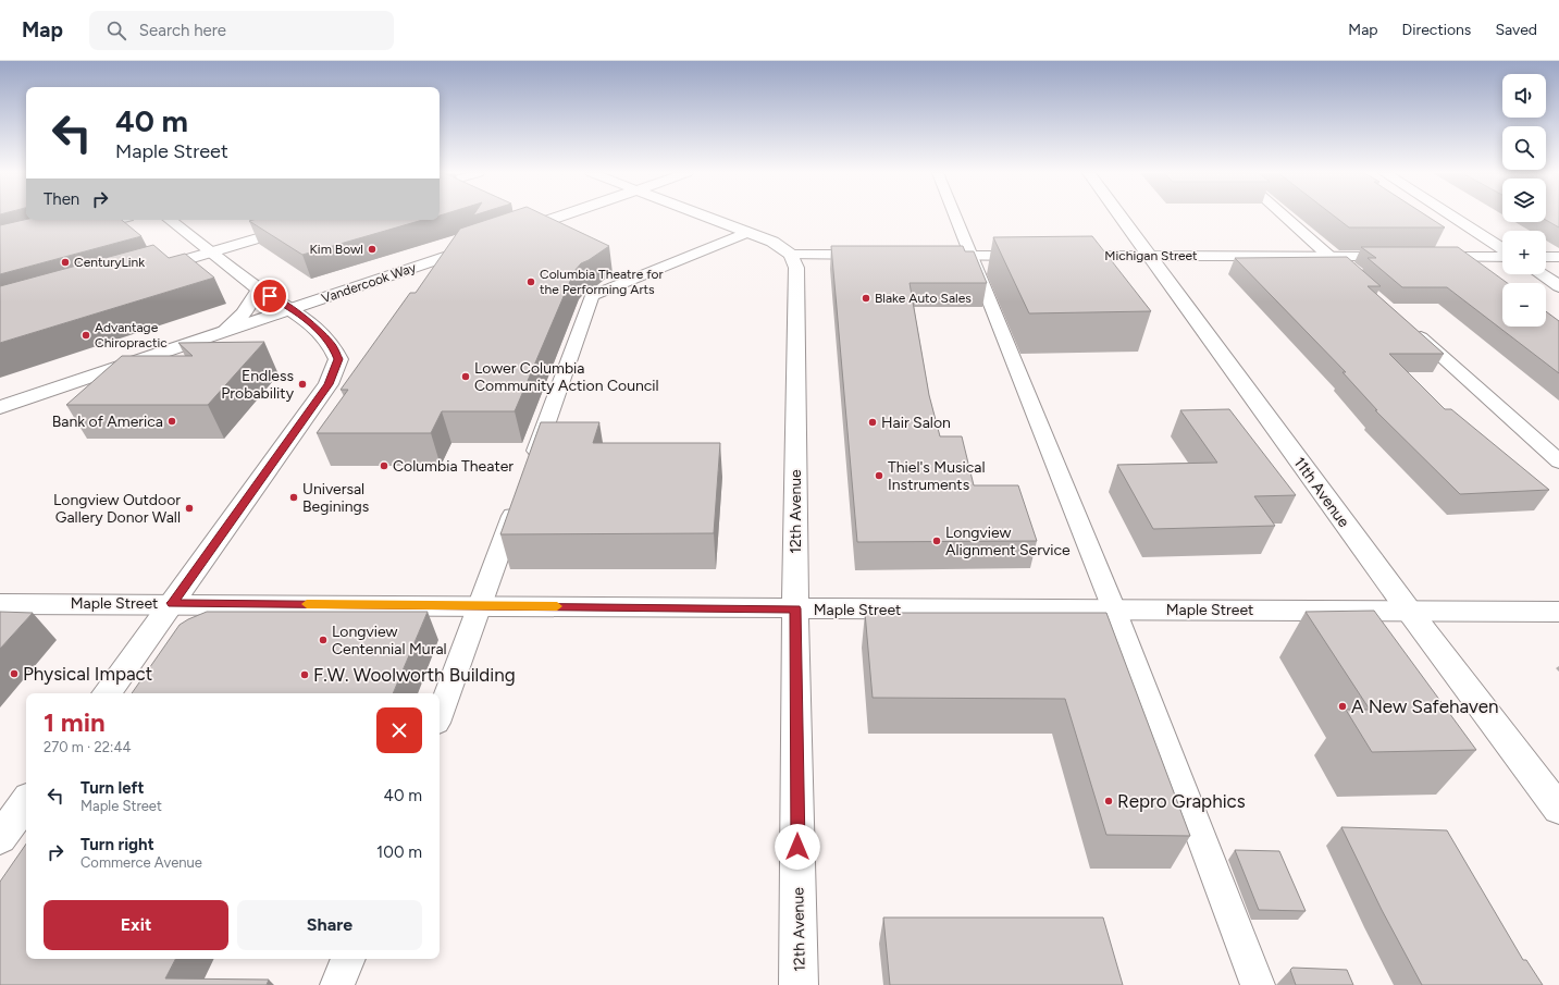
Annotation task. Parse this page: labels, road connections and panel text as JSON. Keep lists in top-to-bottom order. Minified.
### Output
{"streets":{"street":["Michigan Street","Vandercook Way","11th Avenue","12th Avenue","Maple Street"]},"crossings":[["Michigan Street","11th Avenue"],["11th Avenue","Maple Street"],["12th Avenue","Maple Street"]],"places":["Kim Bowl","CenturyLink","Columbia Theatre for the Performing Arts","Blake Auto Sales","Advantage Chiropractic","Lower Columbia Community Action Council","Endless Probability","Bank of America","Hair Salon","Columbia Theater","Thiel's Musical Instruments","Universal Beginings","Longview Outdoor Gallery Donor Wall","Longview Alignment Service","Longview Centennial Mural","Physical Impact","F.W. Woolworth Building","A New Safehaven","Repro Graphics"],"page":{"header":"Map","search":"Search here","nav":["Map","Directions","Saved"],"map_buttons":["+","−"],"turn":["40 m","Maple Street"],"then":"Then","heading":["1 min","270 m · 22:44"],"list":[{"name":"Turn left","note":"Maple Street","value":"40 m"},{"name":"Turn right","note":"Commerce Avenue","value":"100 m"}],"buttons":["Exit","Share"]}}
